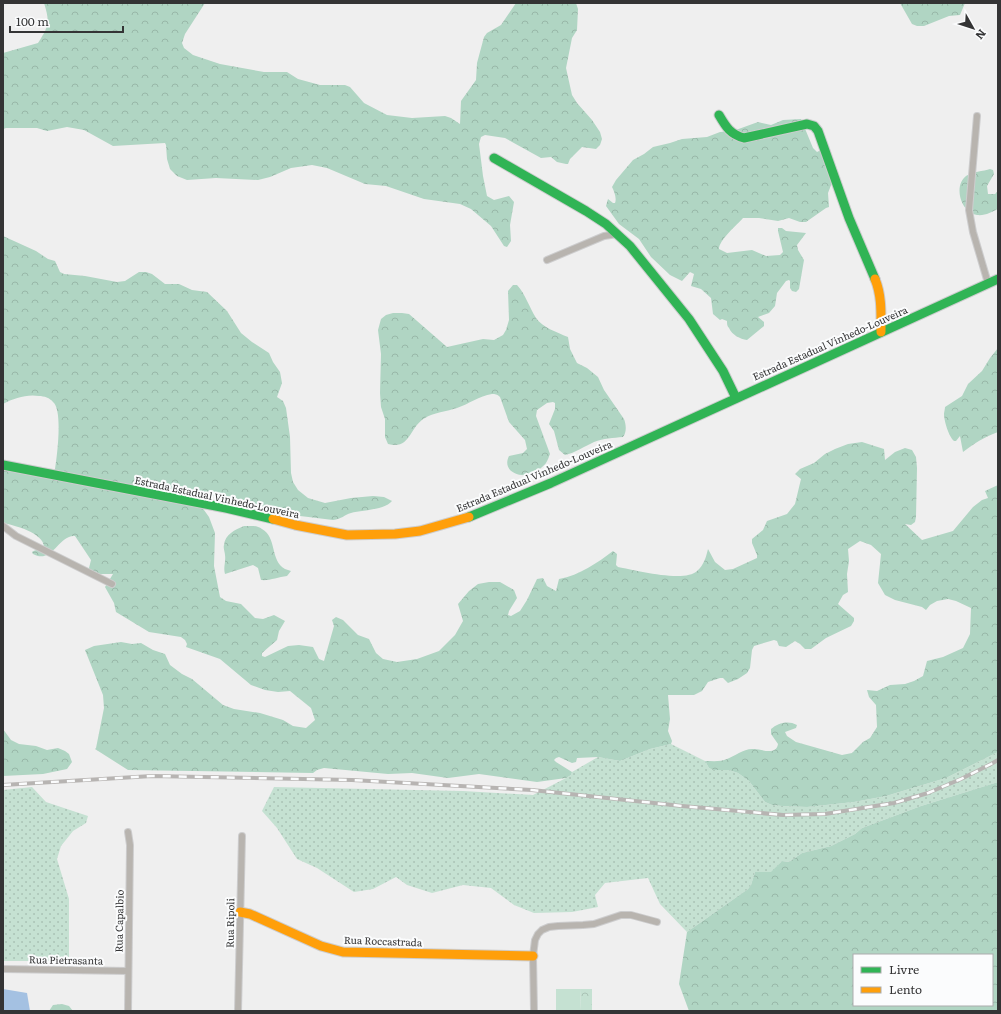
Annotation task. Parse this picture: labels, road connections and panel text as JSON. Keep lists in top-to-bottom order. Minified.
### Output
{"streets":{"main road":["Estrada Estadual Vinhedo-Louveira","Rua Roccastrada"],"street":["Rua Capalbio","Rua Ripoli","Rua Pietrasanta"]},"crossings":[["Rua Capalbio","Rua Pietrasanta"],["Rua Ripoli","Rua Roccastrada"]],"legend":["Livre","Lento"],"scale_bar":"100 m","north":"bottom right"}
